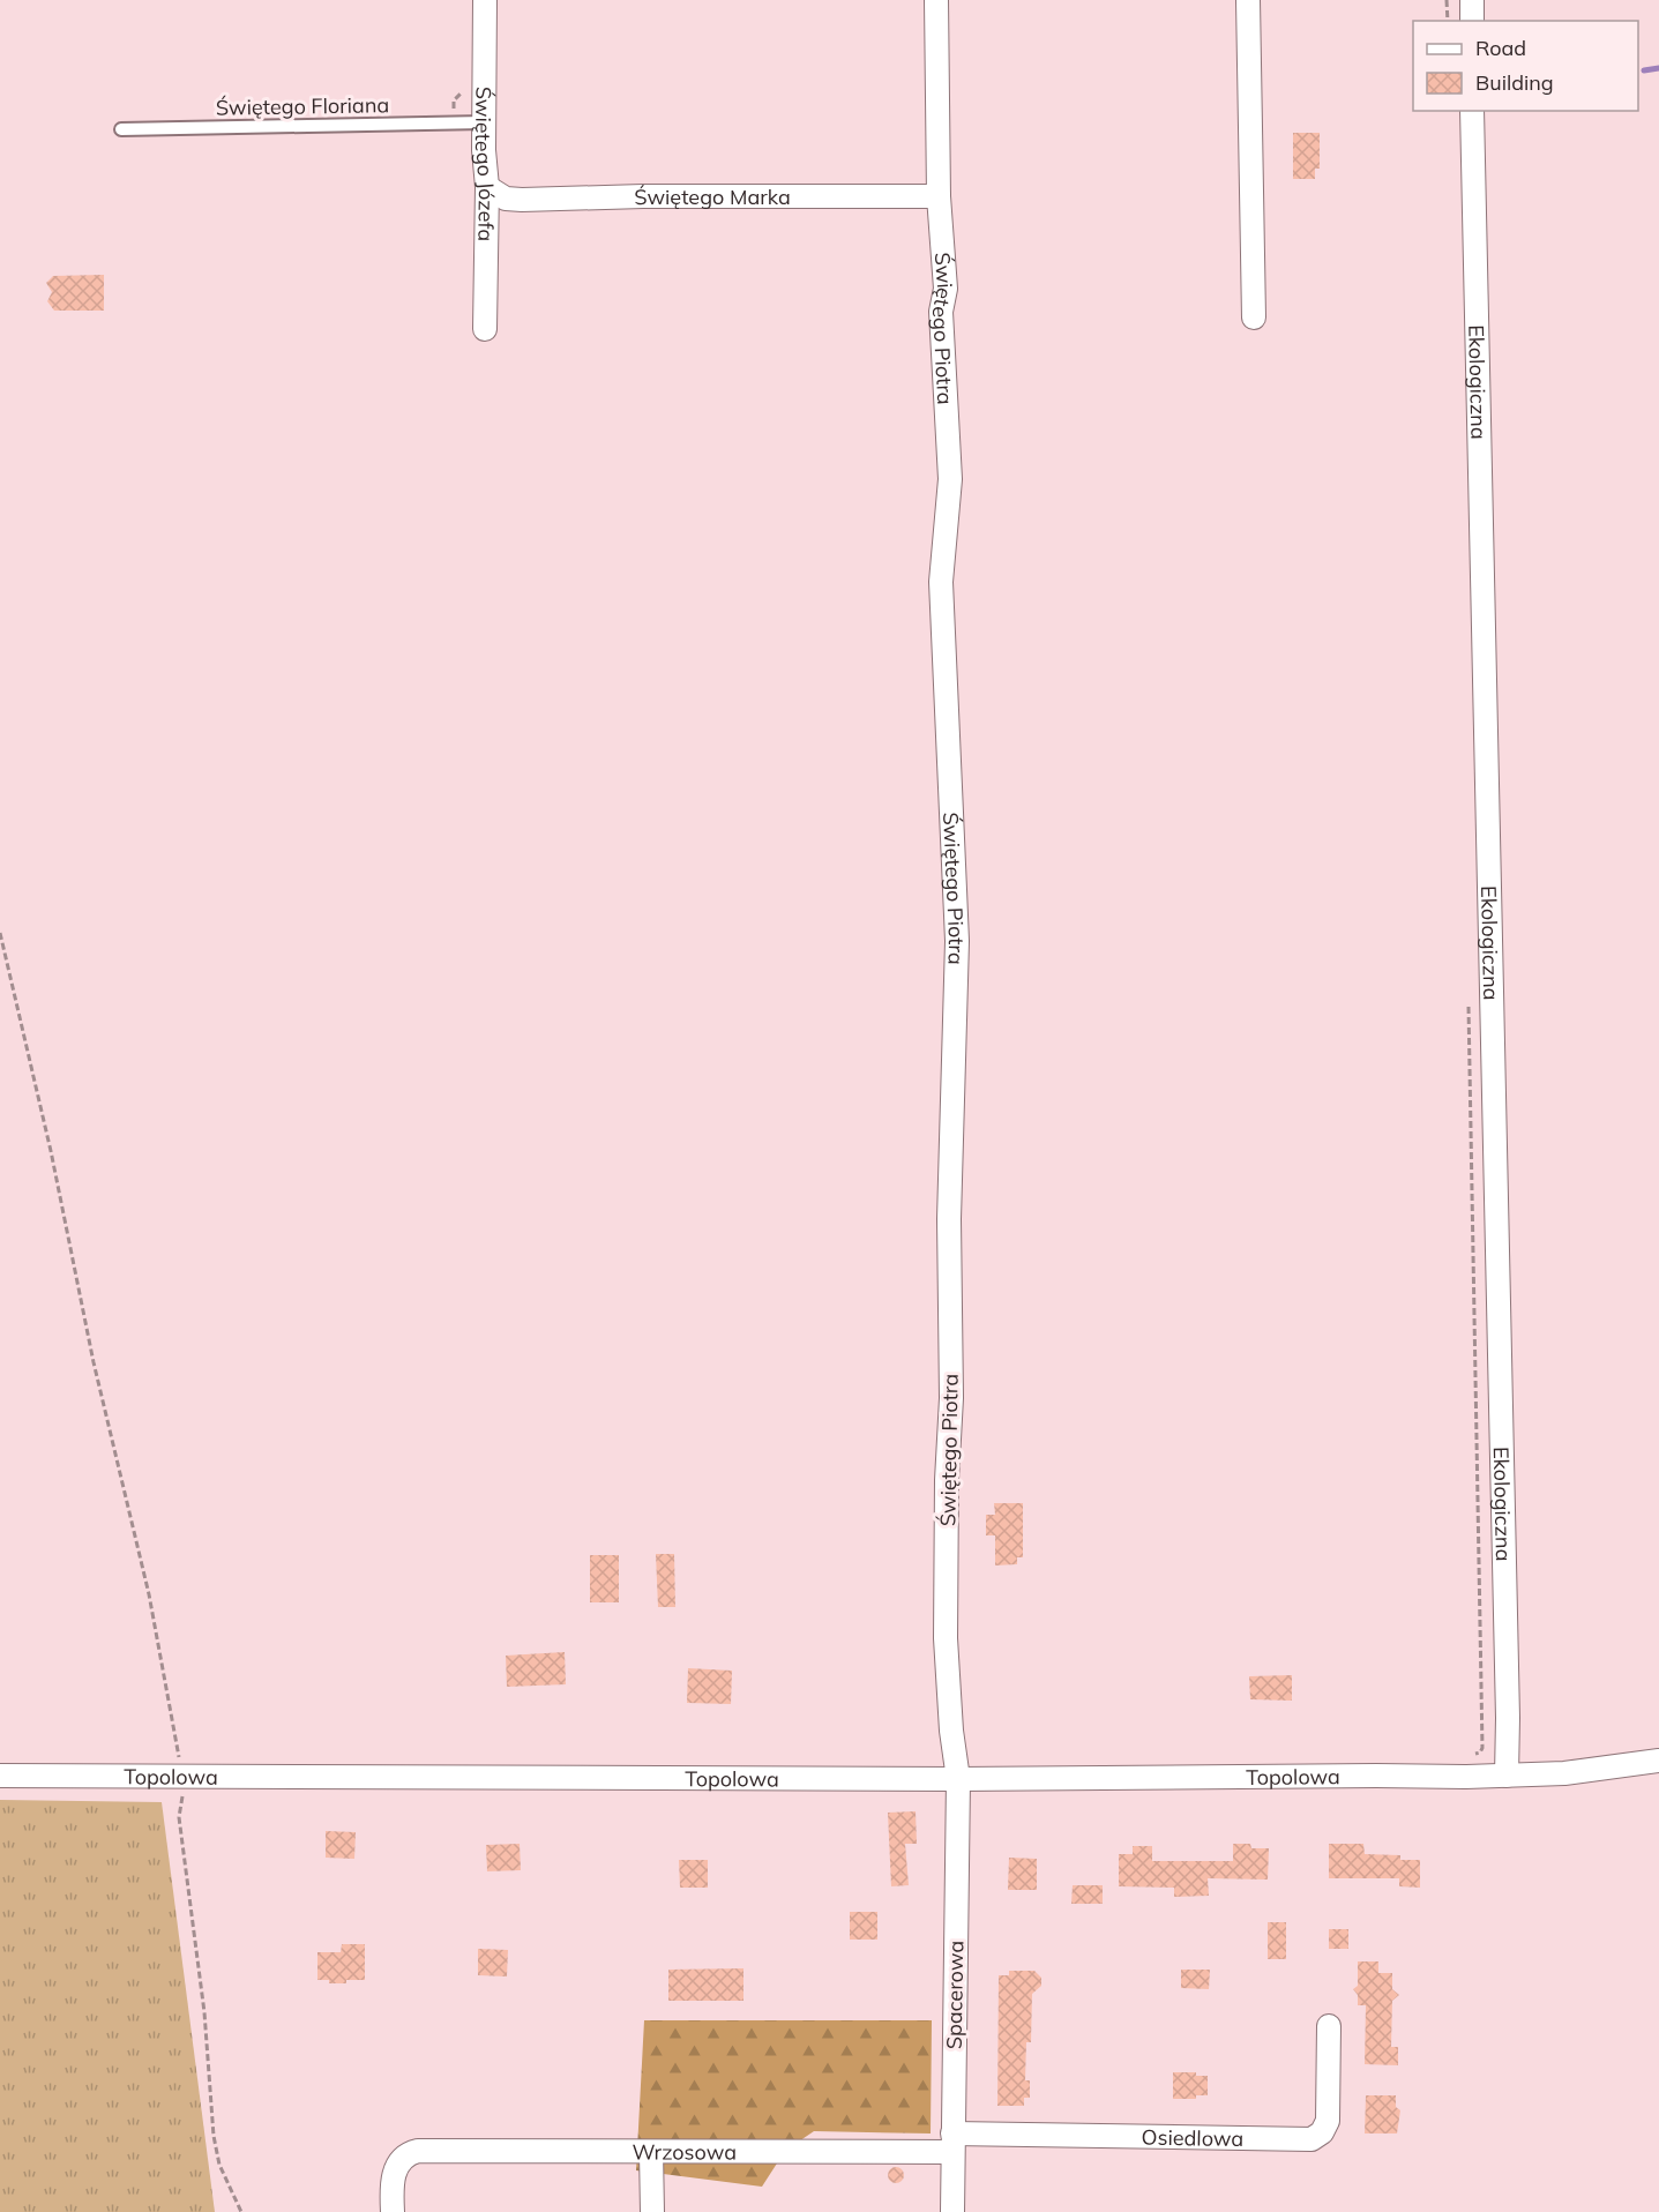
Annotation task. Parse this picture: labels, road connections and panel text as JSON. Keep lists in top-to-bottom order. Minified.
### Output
{"streets":{"street":["Świętego Józefa","Świętego Marka","Świętego Piotra","Ekologiczna","Topolowa","Spacerowa","Osiedlowa","Wrzosowa"],"lane":["Świętego Floriana"]},"crossings":[["Świętego Floriana","Świętego Józefa"],["Świętego Józefa","Świętego Marka"],["Świętego Marka","Świętego Piotra"],["Świętego Piotra","Topolowa"],["Świętego Piotra","Spacerowa"],["Ekologiczna","Topolowa"],["Topolowa","Spacerowa"],["Spacerowa","Osiedlowa"],["Spacerowa","Wrzosowa"],["Osiedlowa","Wrzosowa"]],"legend":["Road","Building"]}
